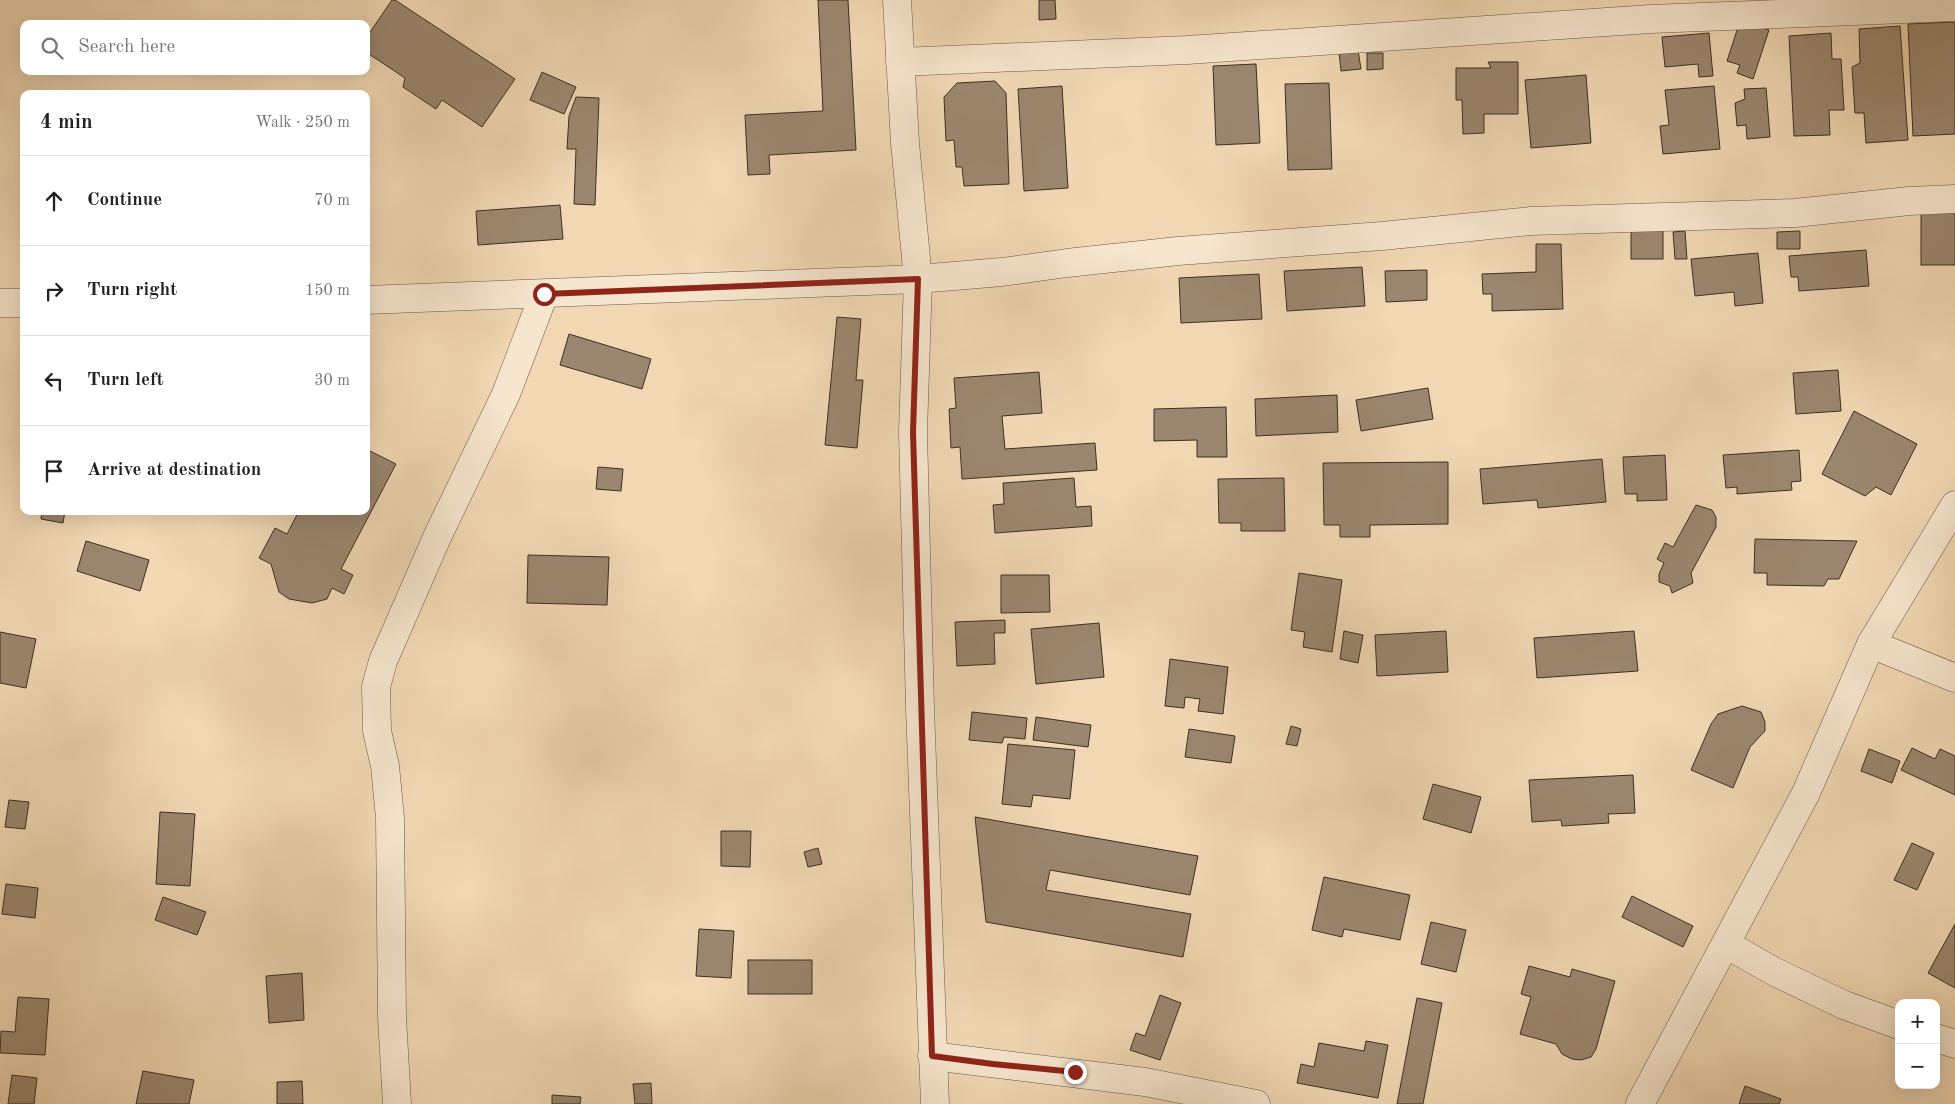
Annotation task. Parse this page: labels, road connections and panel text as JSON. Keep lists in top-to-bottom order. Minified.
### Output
{"page":{"search":"Search here","heading":["4 min","Walk · 250 m"],"list":[["Continue","70 m"],["Turn right","150 m"],["Turn left","30 m"],"Arrive at destination"],"map_buttons":["+","−"]}}
